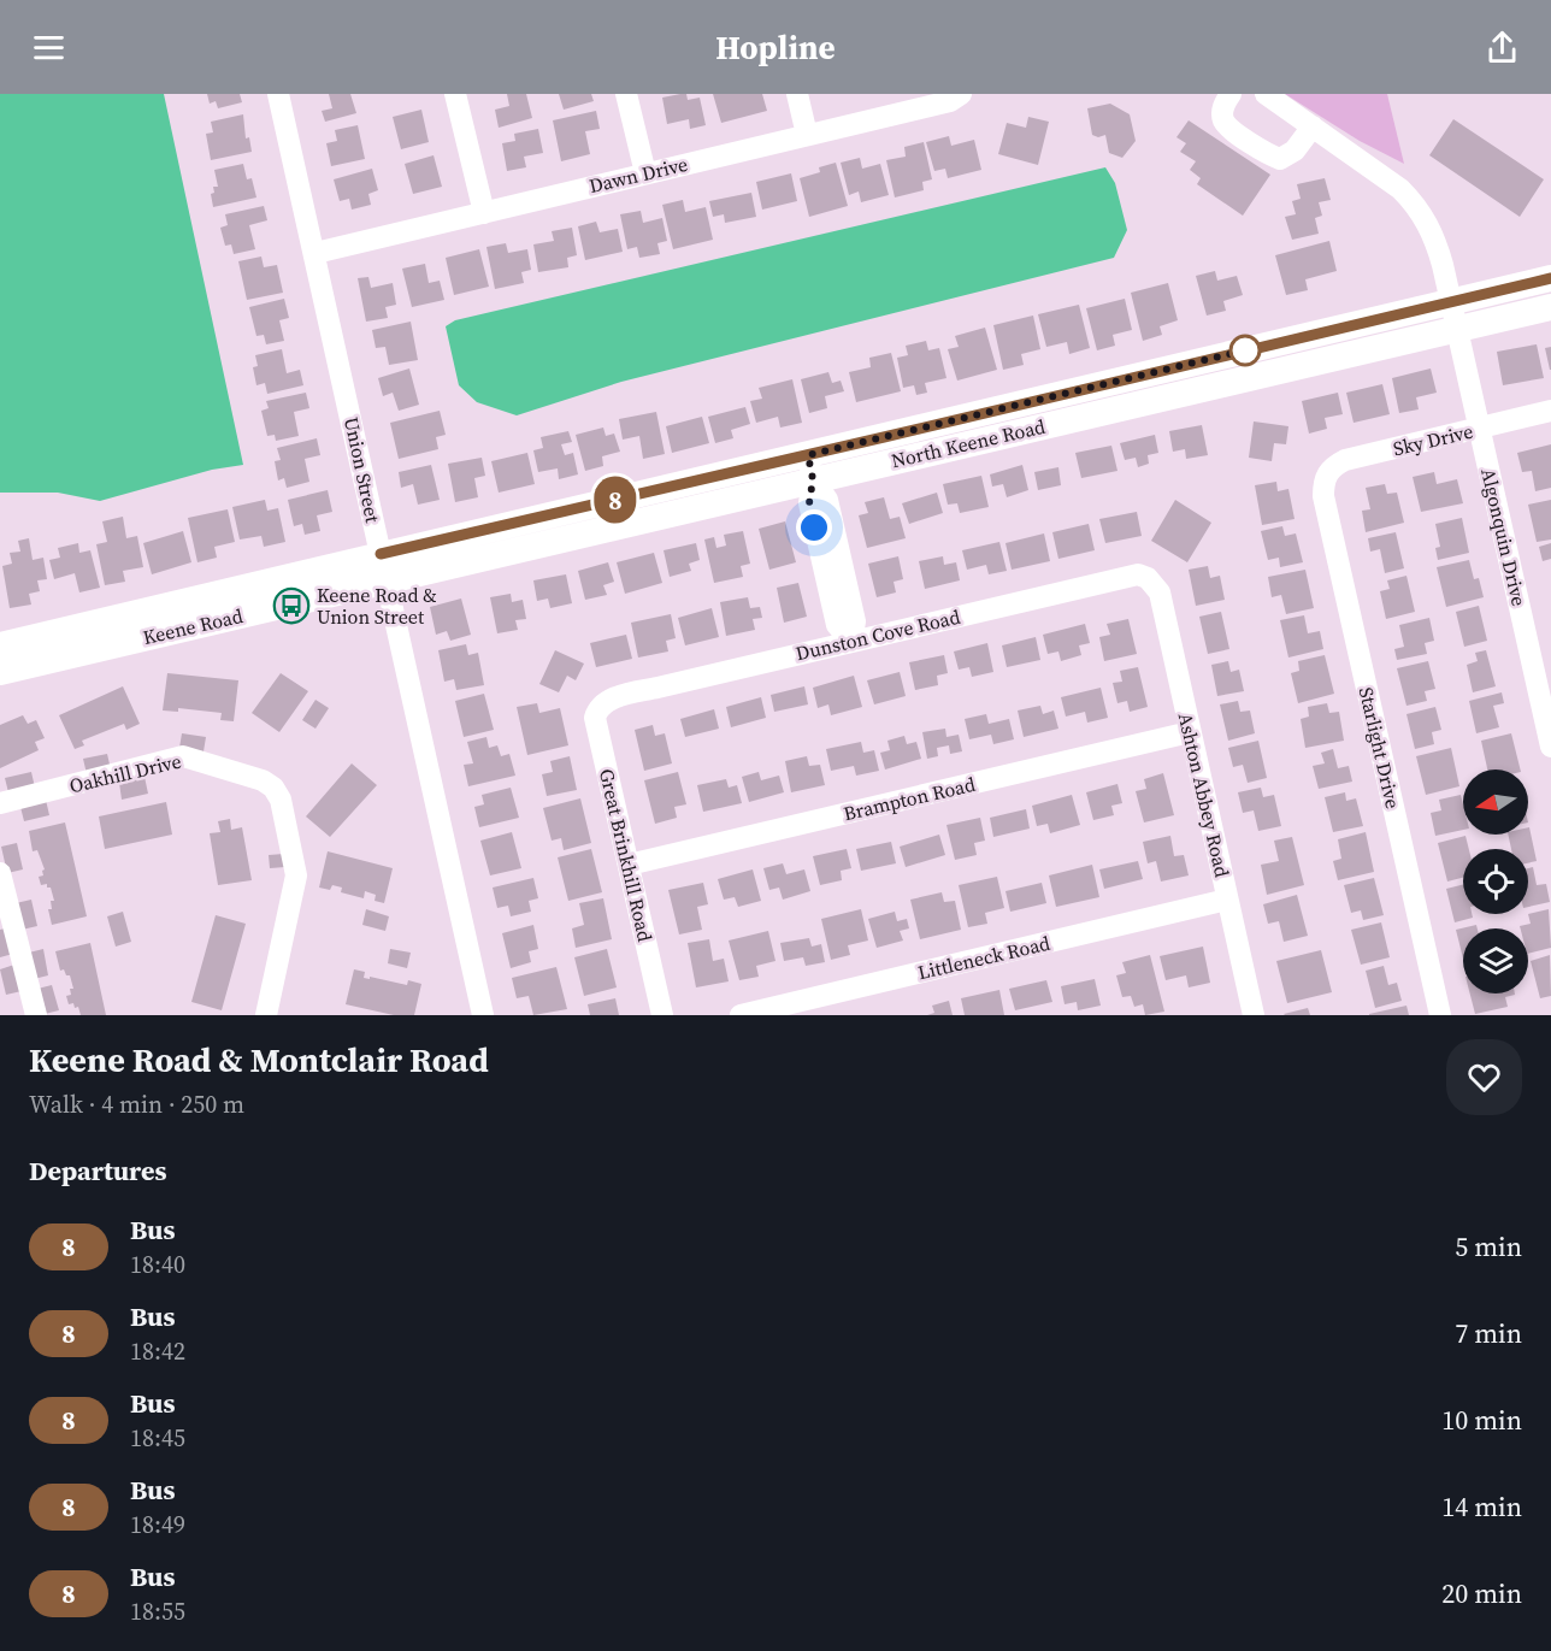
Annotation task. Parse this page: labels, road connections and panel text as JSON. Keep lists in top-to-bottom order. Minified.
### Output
{"streets":{"main road":["North Keene Road","Keene Road"],"street":["Dawn Drive","Sky Drive","Union Street","Algonquin Drive","Dunston Cove Road","Starlight Drive","Oakhill Drive","Ashton Abbey Road","Brampton Road","Great Brinkhill Road","Littleneck Road"]},"crossings":[["Dawn Drive","Union Street"],["Sky Drive","Algonquin Drive"],["Sky Drive","Starlight Drive"],["North Keene Road","Union Street"],["North Keene Road","Algonquin Drive"],["North Keene Road","Keene Road"],["Union Street","Keene Road"],["Dunston Cove Road","Ashton Abbey Road"],["Dunston Cove Road","Great Brinkhill Road"],["Ashton Abbey Road","Brampton Road"],["Ashton Abbey Road","Littleneck Road"],["Brampton Road","Great Brinkhill Road"]],"places":{"bus stop":["Keene Road & Union Street"]},"lines":["bus line 8"],"north":"left","page":{"header":"Hopline","on_map":"8","heading":[["Keene Road & Montclair Road","Walk · 4 min · 250 m"],"Departures"],"list":[{"mark":"8","name":"Bus","note":"18:40","value":"5 min"},{"mark":"8","name":"Bus","note":"18:42","value":"7 min"},{"mark":"8","name":"Bus","note":"18:45","value":"10 min"},{"mark":"8","name":"Bus","note":"18:49","value":"14 min"},{"mark":"8","name":"Bus","note":"18:55","value":"20 min"}]}}
